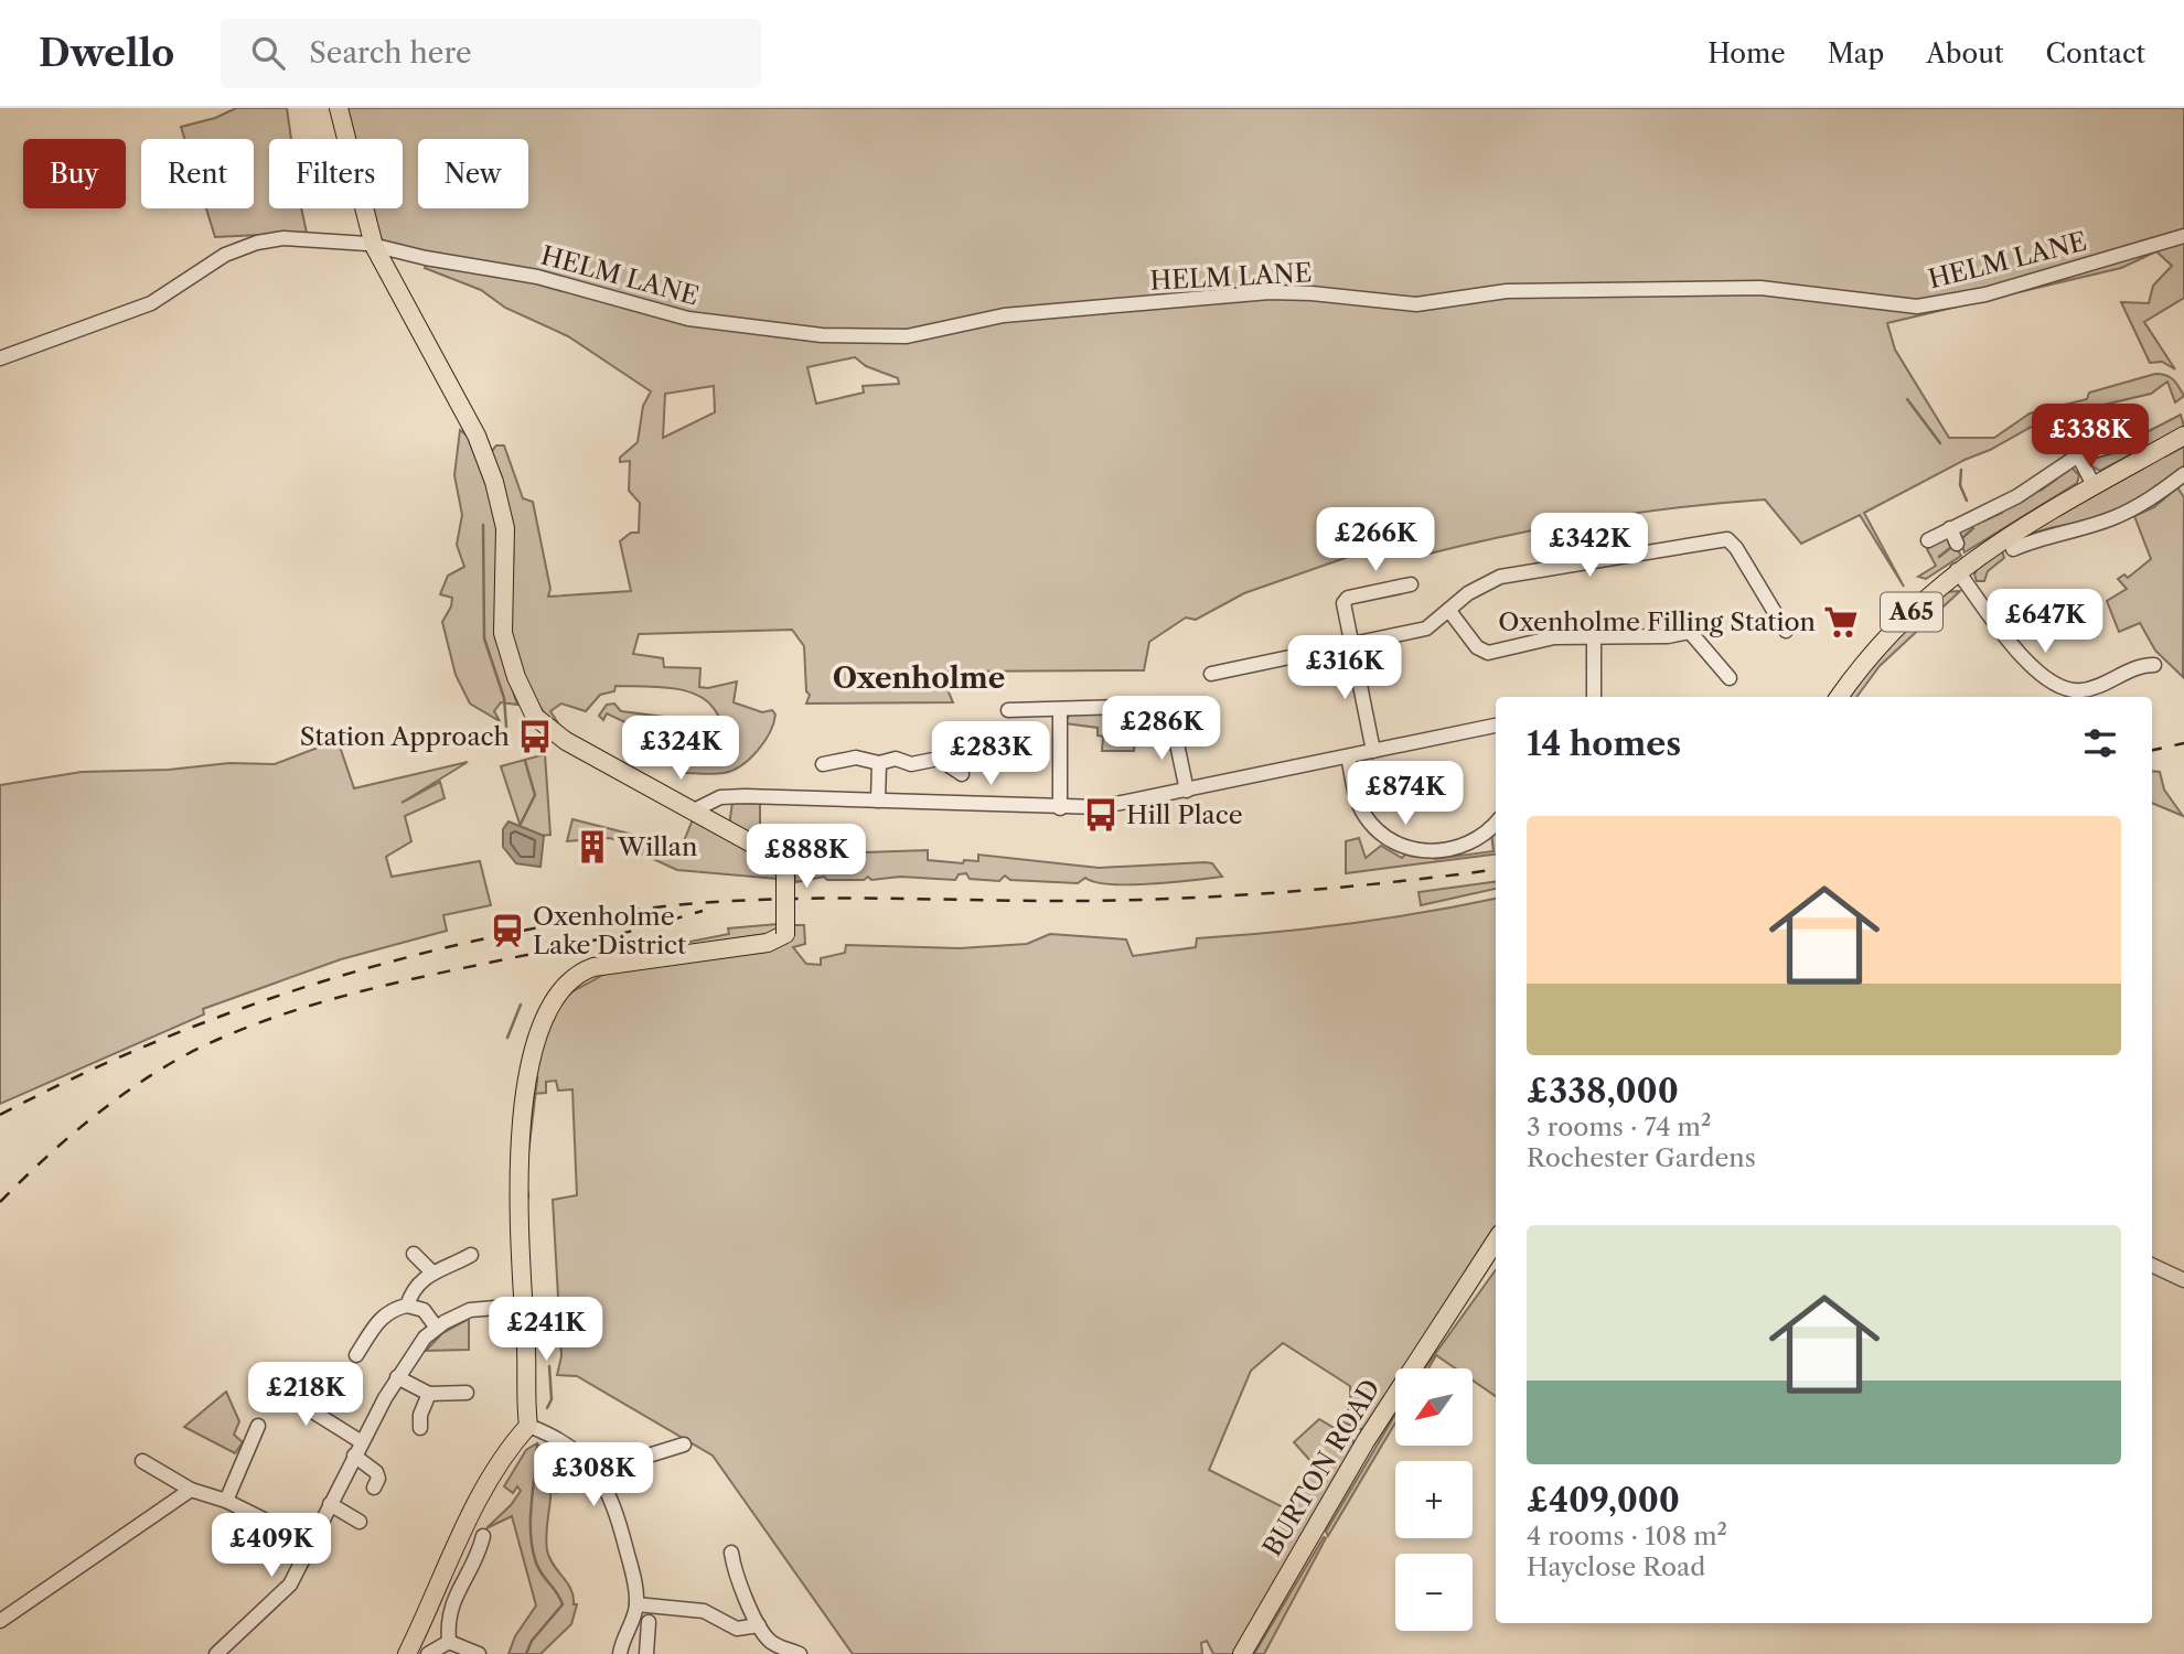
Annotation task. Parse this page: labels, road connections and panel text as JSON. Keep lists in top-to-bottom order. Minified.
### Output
{"streets":{"main road":["A65","BURTON ROAD"],"street":["HELM LANE"]},"districts":["Oxenholme"],"places":{"supermarket":["Oxenholme Filling Station"],"bus stop":["Station Approach","Hill Place"],"building":["Willan"],"station":["Oxenholme Lake District"]},"north":"bottom left","page":{"header":"Dwello","search":"Search here","nav":["Home","Map","About","Contact"],"chip":["Buy","Rent","Filters","New"],"price":["£338K","£266K","£342K","£647K","£316K","£286K","£324K","£283K","£874K","£888K","£241K","£218K","£308K","£409K"],"heading":"14 homes","list":[{"name":"£338,000","note":"3 rooms · 74 m² · Rochester Gardens"},{"name":"£409,000","note":"4 rooms · 108 m² · Hayclose Road"}],"map_buttons":["+","−"]}}
